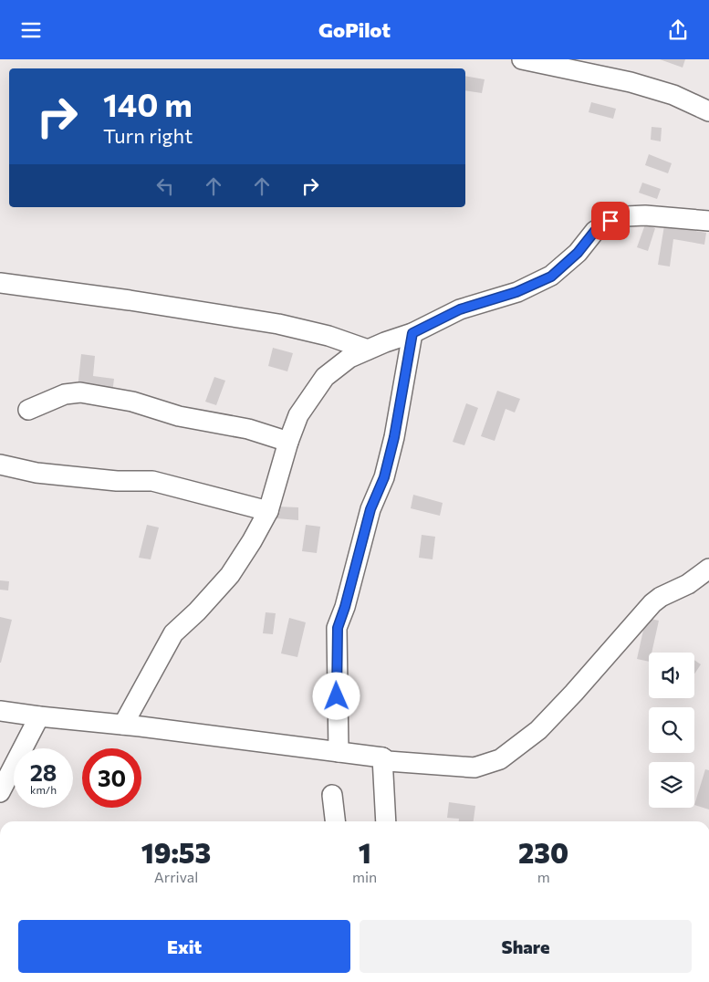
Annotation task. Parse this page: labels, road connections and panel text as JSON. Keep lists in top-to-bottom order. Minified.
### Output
{"page":{"header":"GoPilot","turn":["140 m","Turn right"],"speed":"28 km/h","limit":"30","eta":["19:53","Arrival","1","min","230","m"],"buttons":["Exit","Share"]}}
